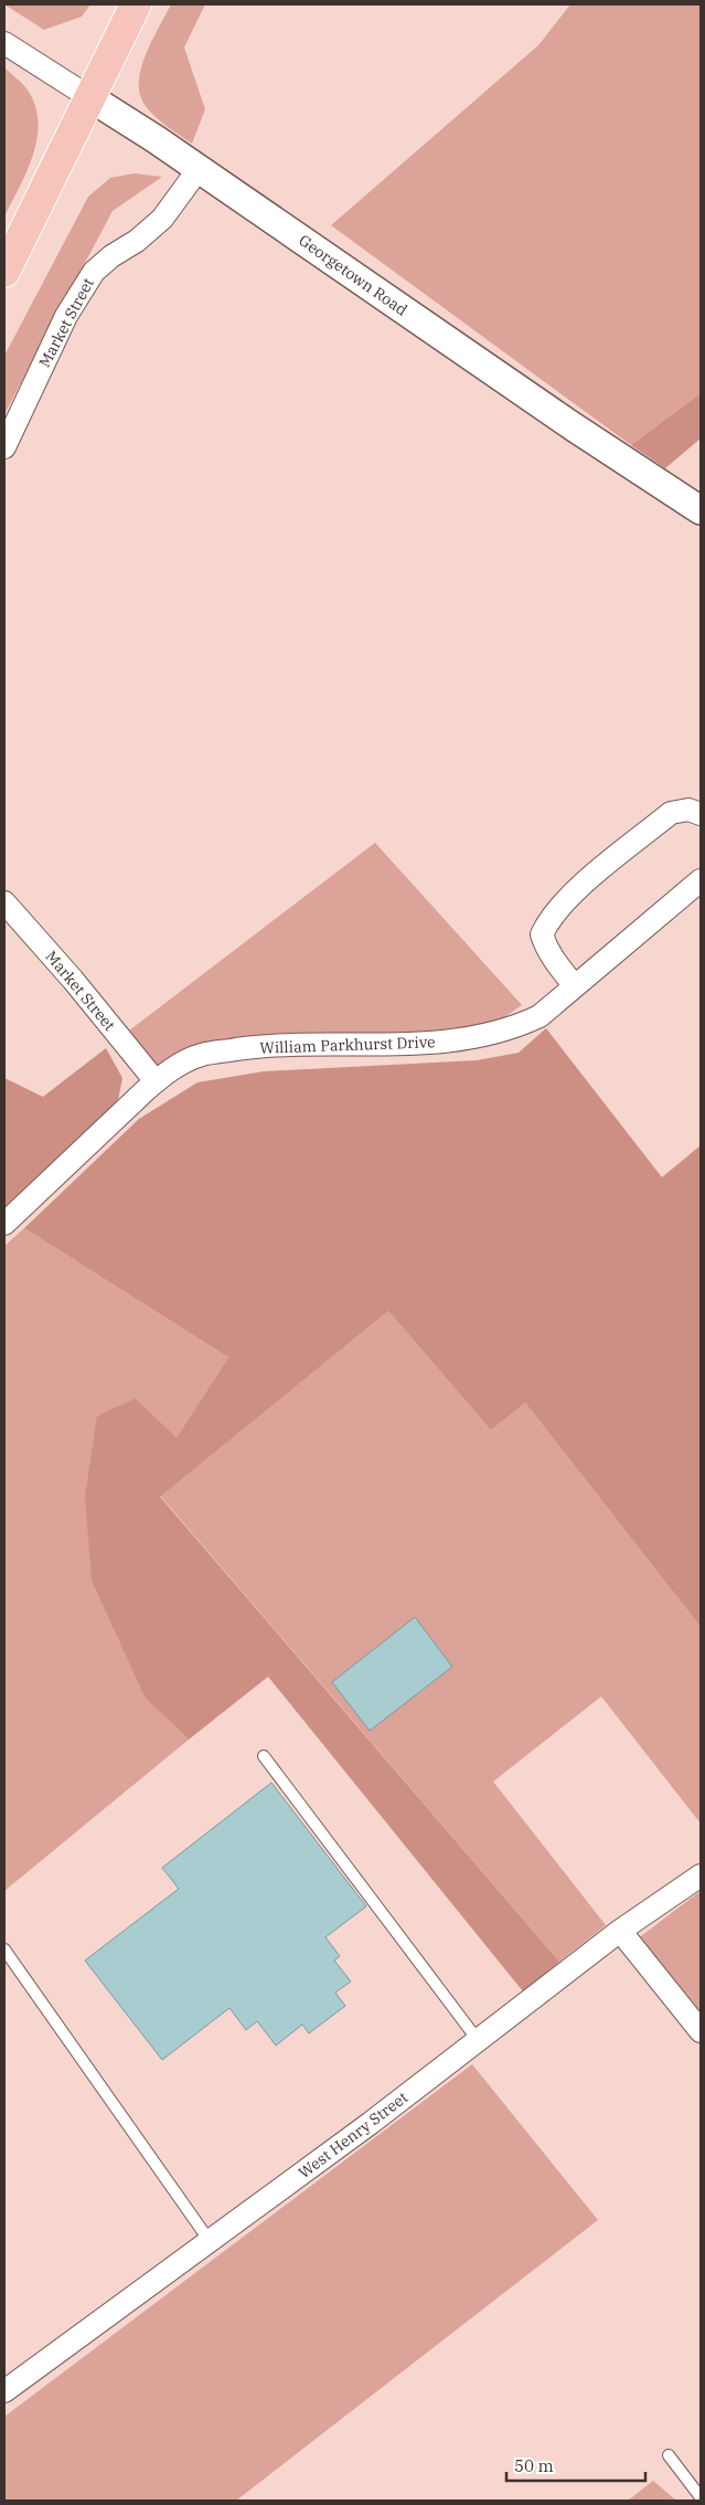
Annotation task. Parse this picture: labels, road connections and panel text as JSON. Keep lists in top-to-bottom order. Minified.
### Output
{"streets":{"street":["Georgetown Road","Market Street","William Parkhurst Drive","West Henry Street"]},"crossings":[["Georgetown Road","Market Street"],["Market Street","William Parkhurst Drive"]],"scale_bar":"50 m"}
